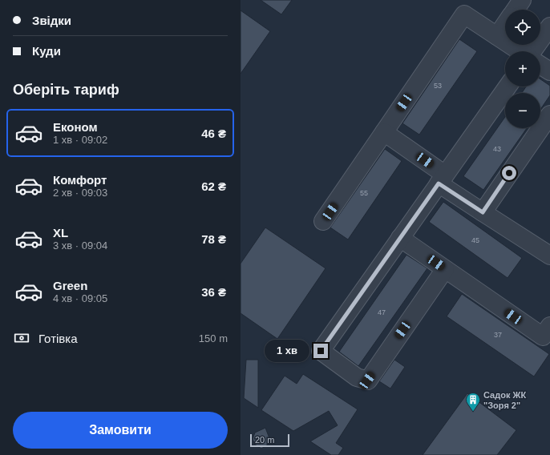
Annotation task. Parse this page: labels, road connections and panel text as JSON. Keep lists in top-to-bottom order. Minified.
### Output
{"places":{"building":["Садок ЖК \"Зоря 2\""]},"house_numbers":["53","43","55","45","47","37"],"scale_bar":"20 m","page":{"banner":["Звідки","Куди"],"map_buttons":["+","−"],"heading":"Оберіть тариф","list":[{"name":"Економ","note":"1 хв · 09:02","value":"46 ₴"},{"name":"Комфорт","note":"2 хв · 09:03","value":"62 ₴"},{"name":"XL","note":"3 хв · 09:04","value":"78 ₴"},{"name":"Green","note":"4 хв · 09:05","value":"36 ₴"}],"pay":["Готівка","150 m"],"bubble":"1 хв","buttons":"Замовити","scale":"20 m"}}
